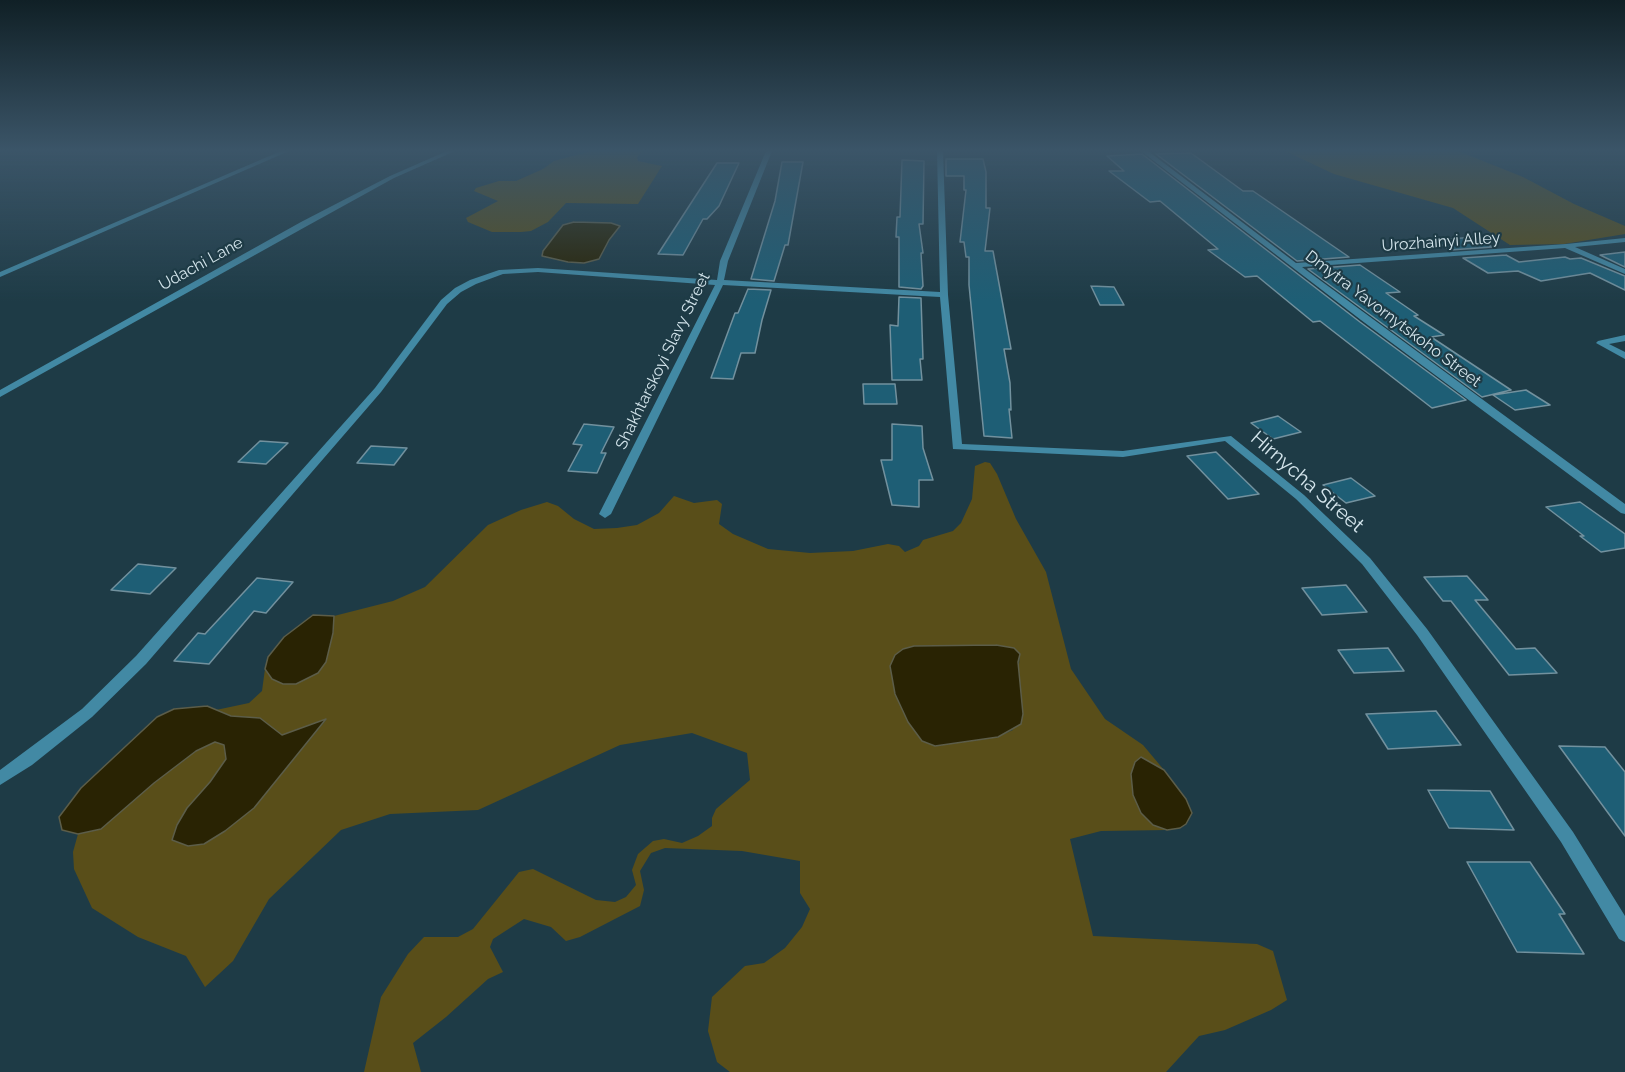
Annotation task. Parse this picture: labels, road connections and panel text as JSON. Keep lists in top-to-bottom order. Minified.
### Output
{"streets":{"street":["Urozhainyi Alley","Udachi Lane","Dmytra Yavornytskoho Street","Shakhtarskoyi Slavy Street","Hirnycha Street"]},"crossings":[["Urozhainyi Alley","Dmytra Yavornytskoho Street"]]}
